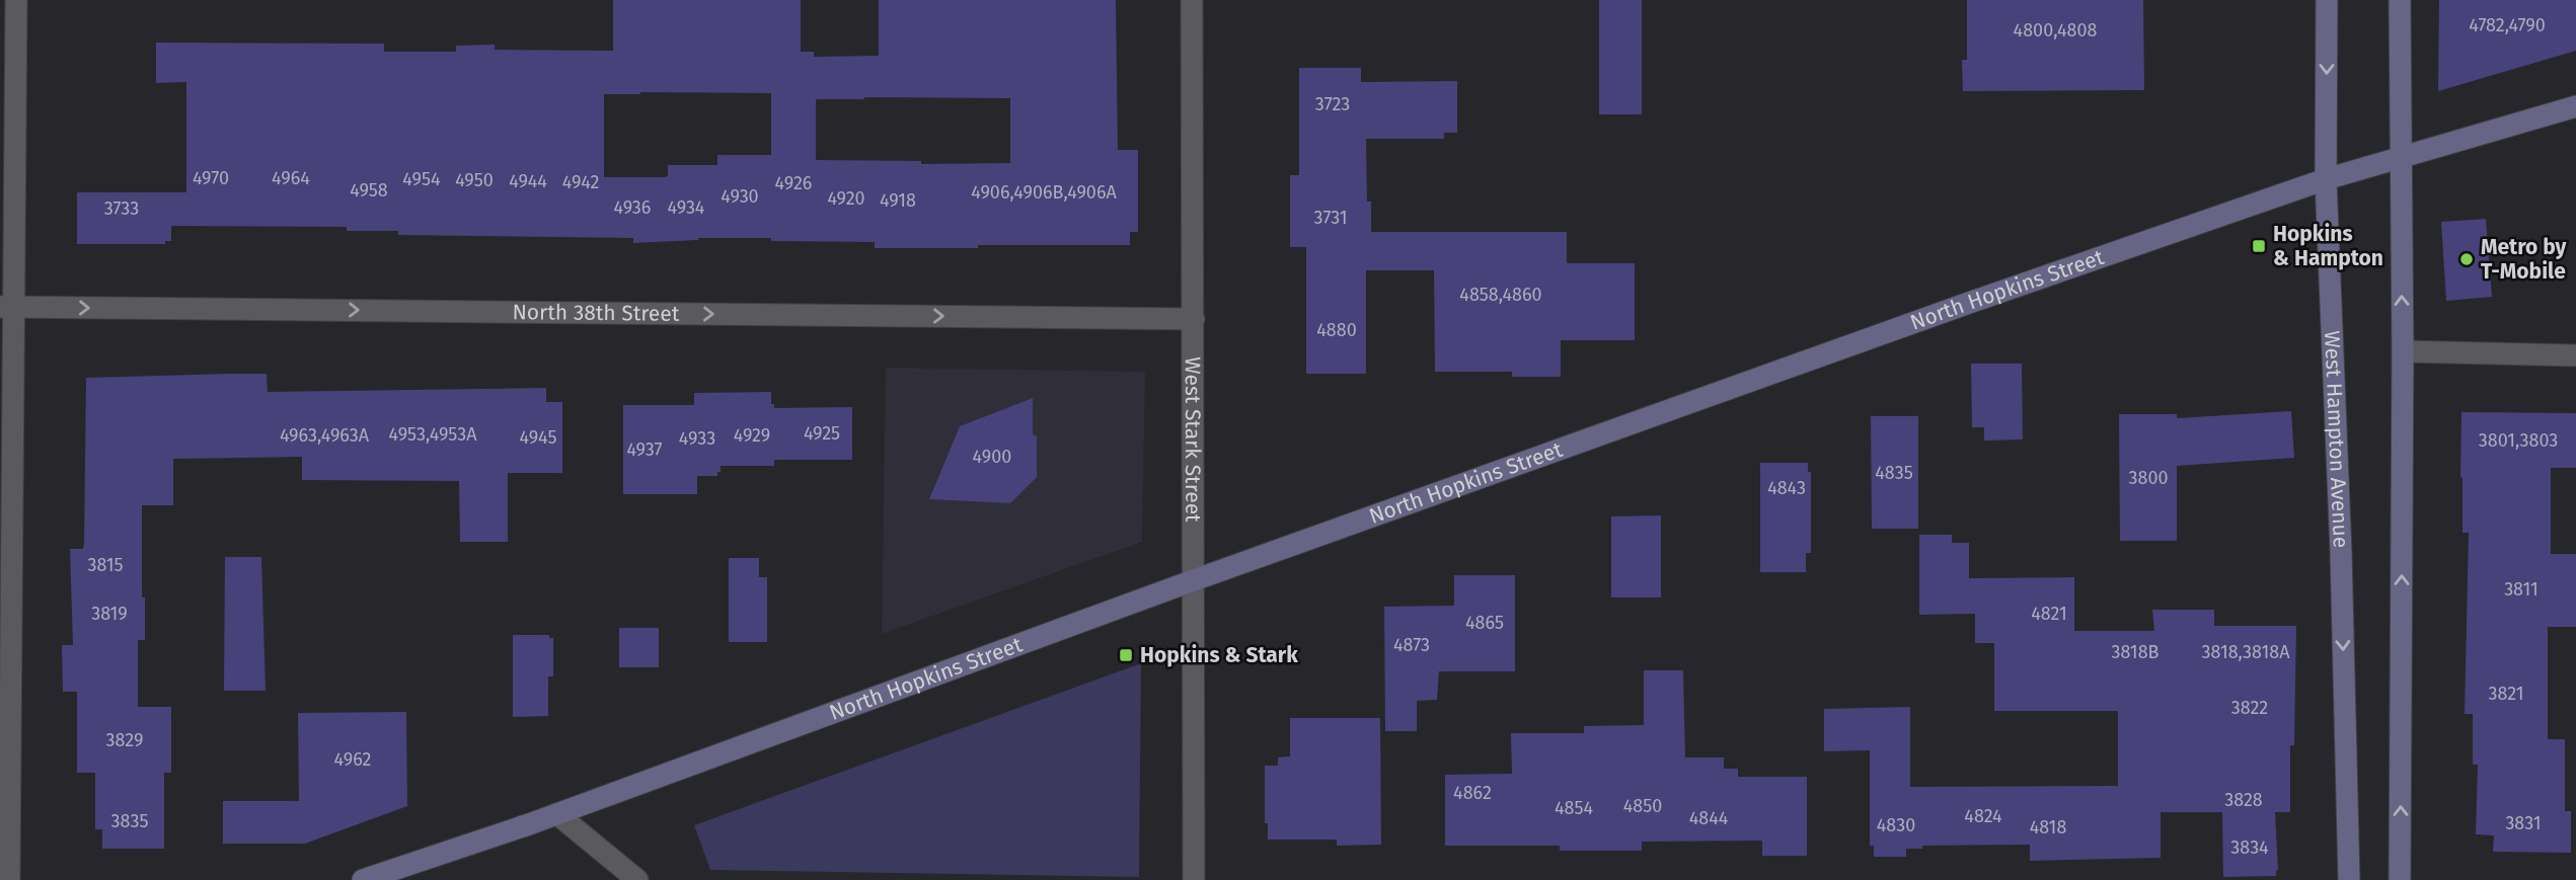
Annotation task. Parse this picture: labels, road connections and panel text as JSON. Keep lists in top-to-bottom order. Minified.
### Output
{"streets":{"main road":["North Hopkins Street","West Hampton Avenue"],"street":["North 38th Street","West Stark Street"]},"crossings":[["North Hopkins Street","West Stark Street"],["North Hopkins Street","West Hampton Avenue"],["North 38th Street","West Stark Street"]],"one_way":["North 38th Street"],"places":{"transit":["Hopkins & Hampton","Hopkins & Stark"],"other":["Metro by T-Mobile"]},"house_numbers":["4782,4790","4800,4808","3723","4970","4964","4954","4950","4944","4942","4926","4958","4906,4906B,4906A","4930","4920","4918","4936","4934","3733","3731","4858,4860","4880","4925","4953,4953A","4963,4963A","4929","4945","4933","3801,3803","4937","4900","4835","3800","4843","3815","3811","3819","4821","4865","4873","3818B","3818,3818A","3821","3822","3829","4962","4862","3828","4850","4854","4824","4844","3835","3831","4830","4818","3834"]}
